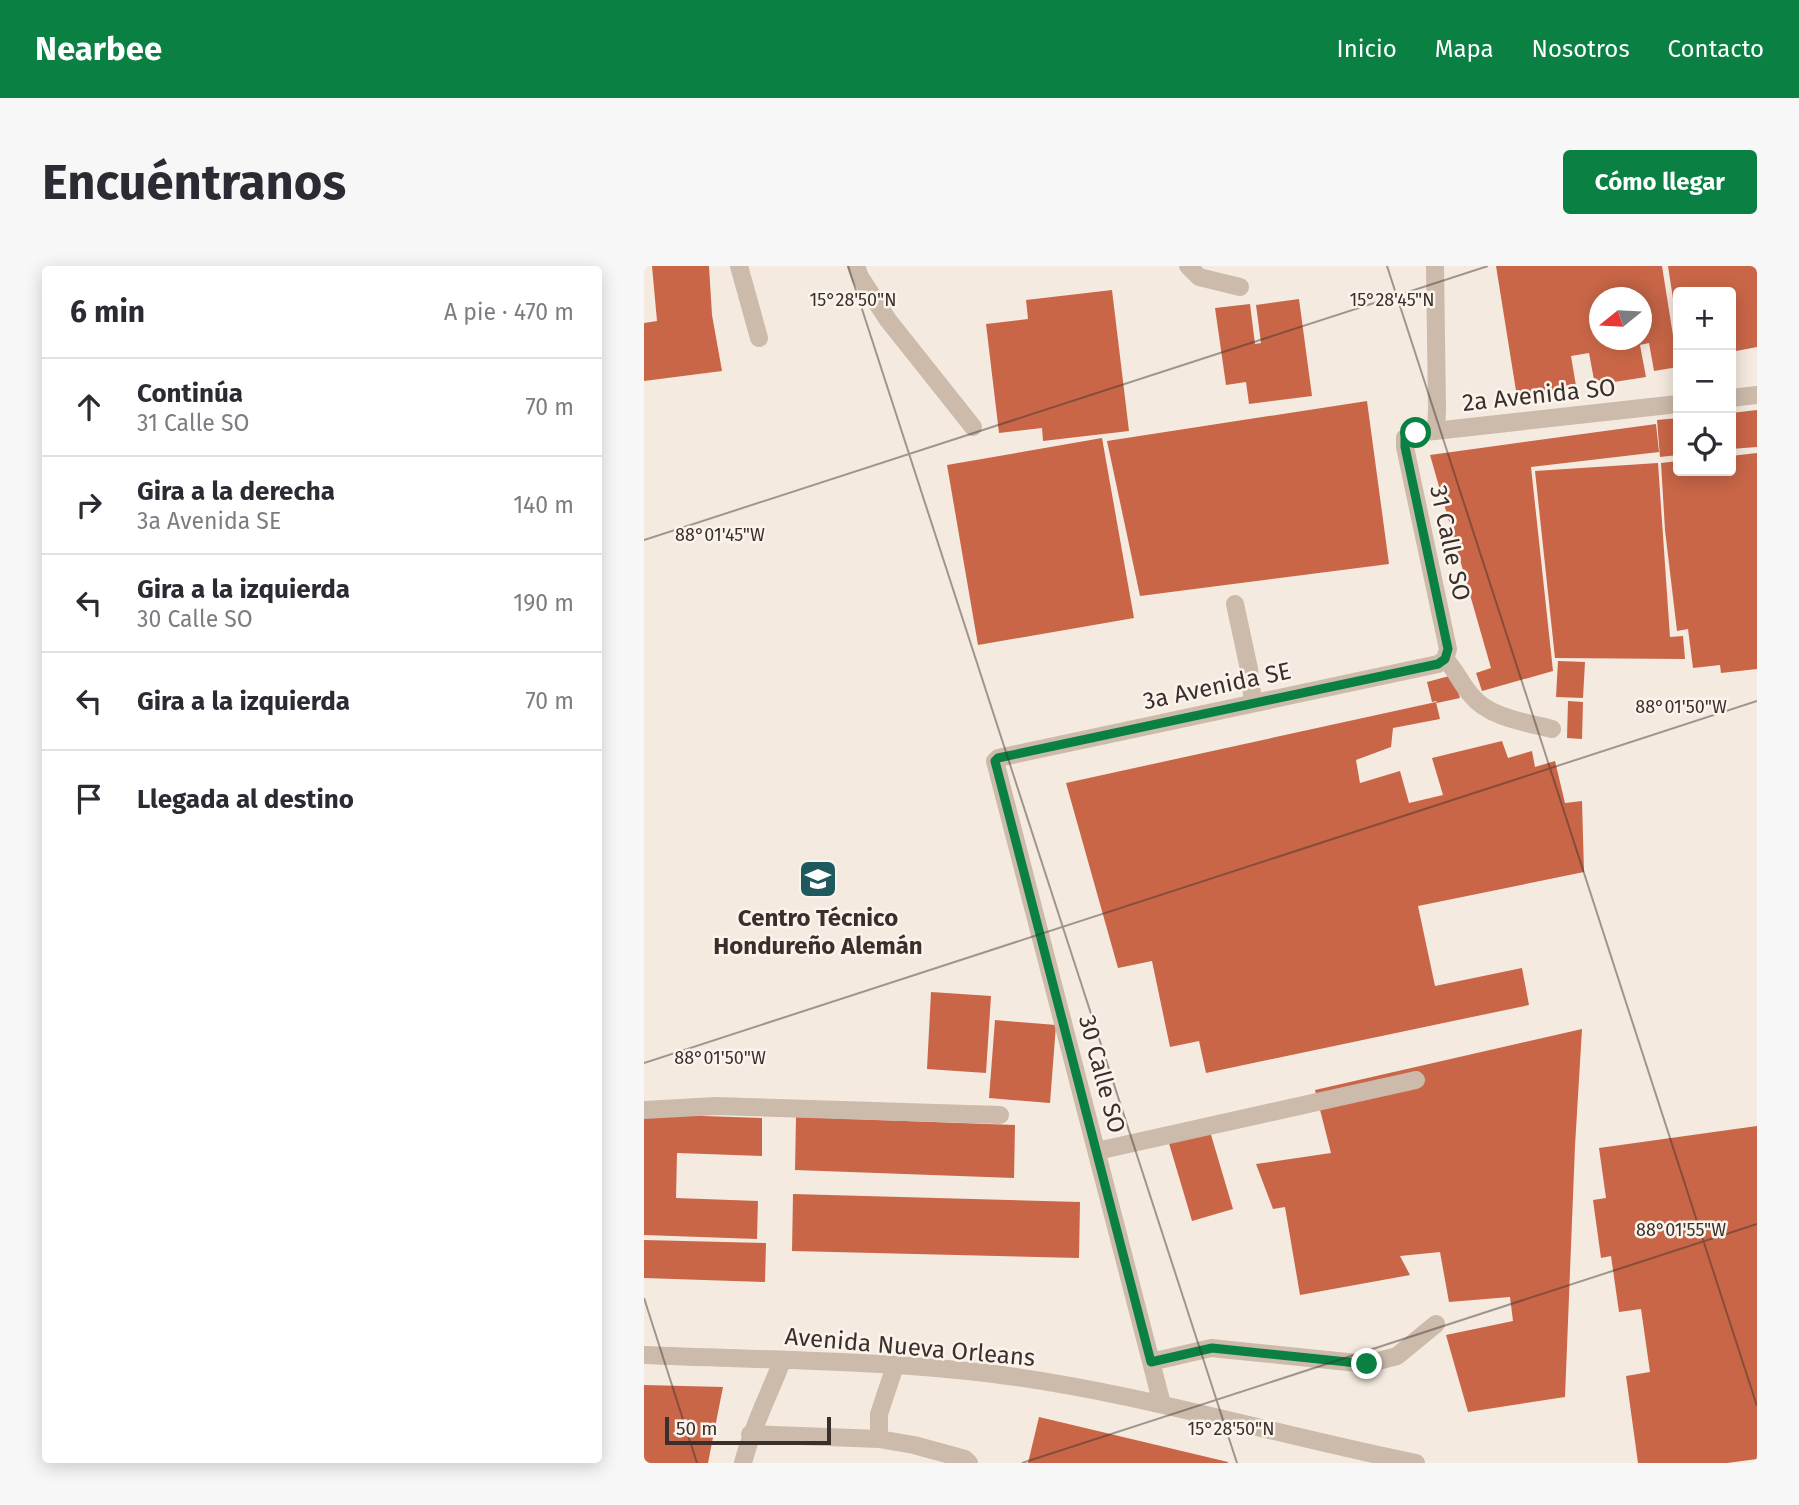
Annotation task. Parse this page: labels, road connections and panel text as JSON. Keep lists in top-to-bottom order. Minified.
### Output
{"streets":{"street":["2a Avenida SO","31 Calle SO","3a Avenida SE","30 Calle SO","Avenida Nueva Orleans"]},"crossings":[["2a Avenida SO","31 Calle SO"],["31 Calle SO","3a Avenida SE"],["3a Avenida SE","30 Calle SO"],["30 Calle SO","Avenida Nueva Orleans"]],"places":{"school or university":["Centro Técnico Hondureño Alemán"]},"scale_bar":"50 m","north":"left","page":{"header":"Nearbee","nav":["Inicio","Mapa","Nosotros","Contacto"],"buttons":"Cómo llegar","title":"Encuéntranos","heading":["6 min","A pie · 470 m"],"map_buttons":["+","−"],"list":[["Continúa","31 Calle SO","70 m"],["Gira a la derecha","3a Avenida SE","140 m"],["Gira a la izquierda","30 Calle SO","190 m"],["Gira a la izquierda","70 m"],"Llegada al destino"],"scale":"50 m"},"coordinates":["15°28'50\"N","15°28'45\"N","88°01'45\"W","88°01'50\"W","88°01'55\"W"]}
